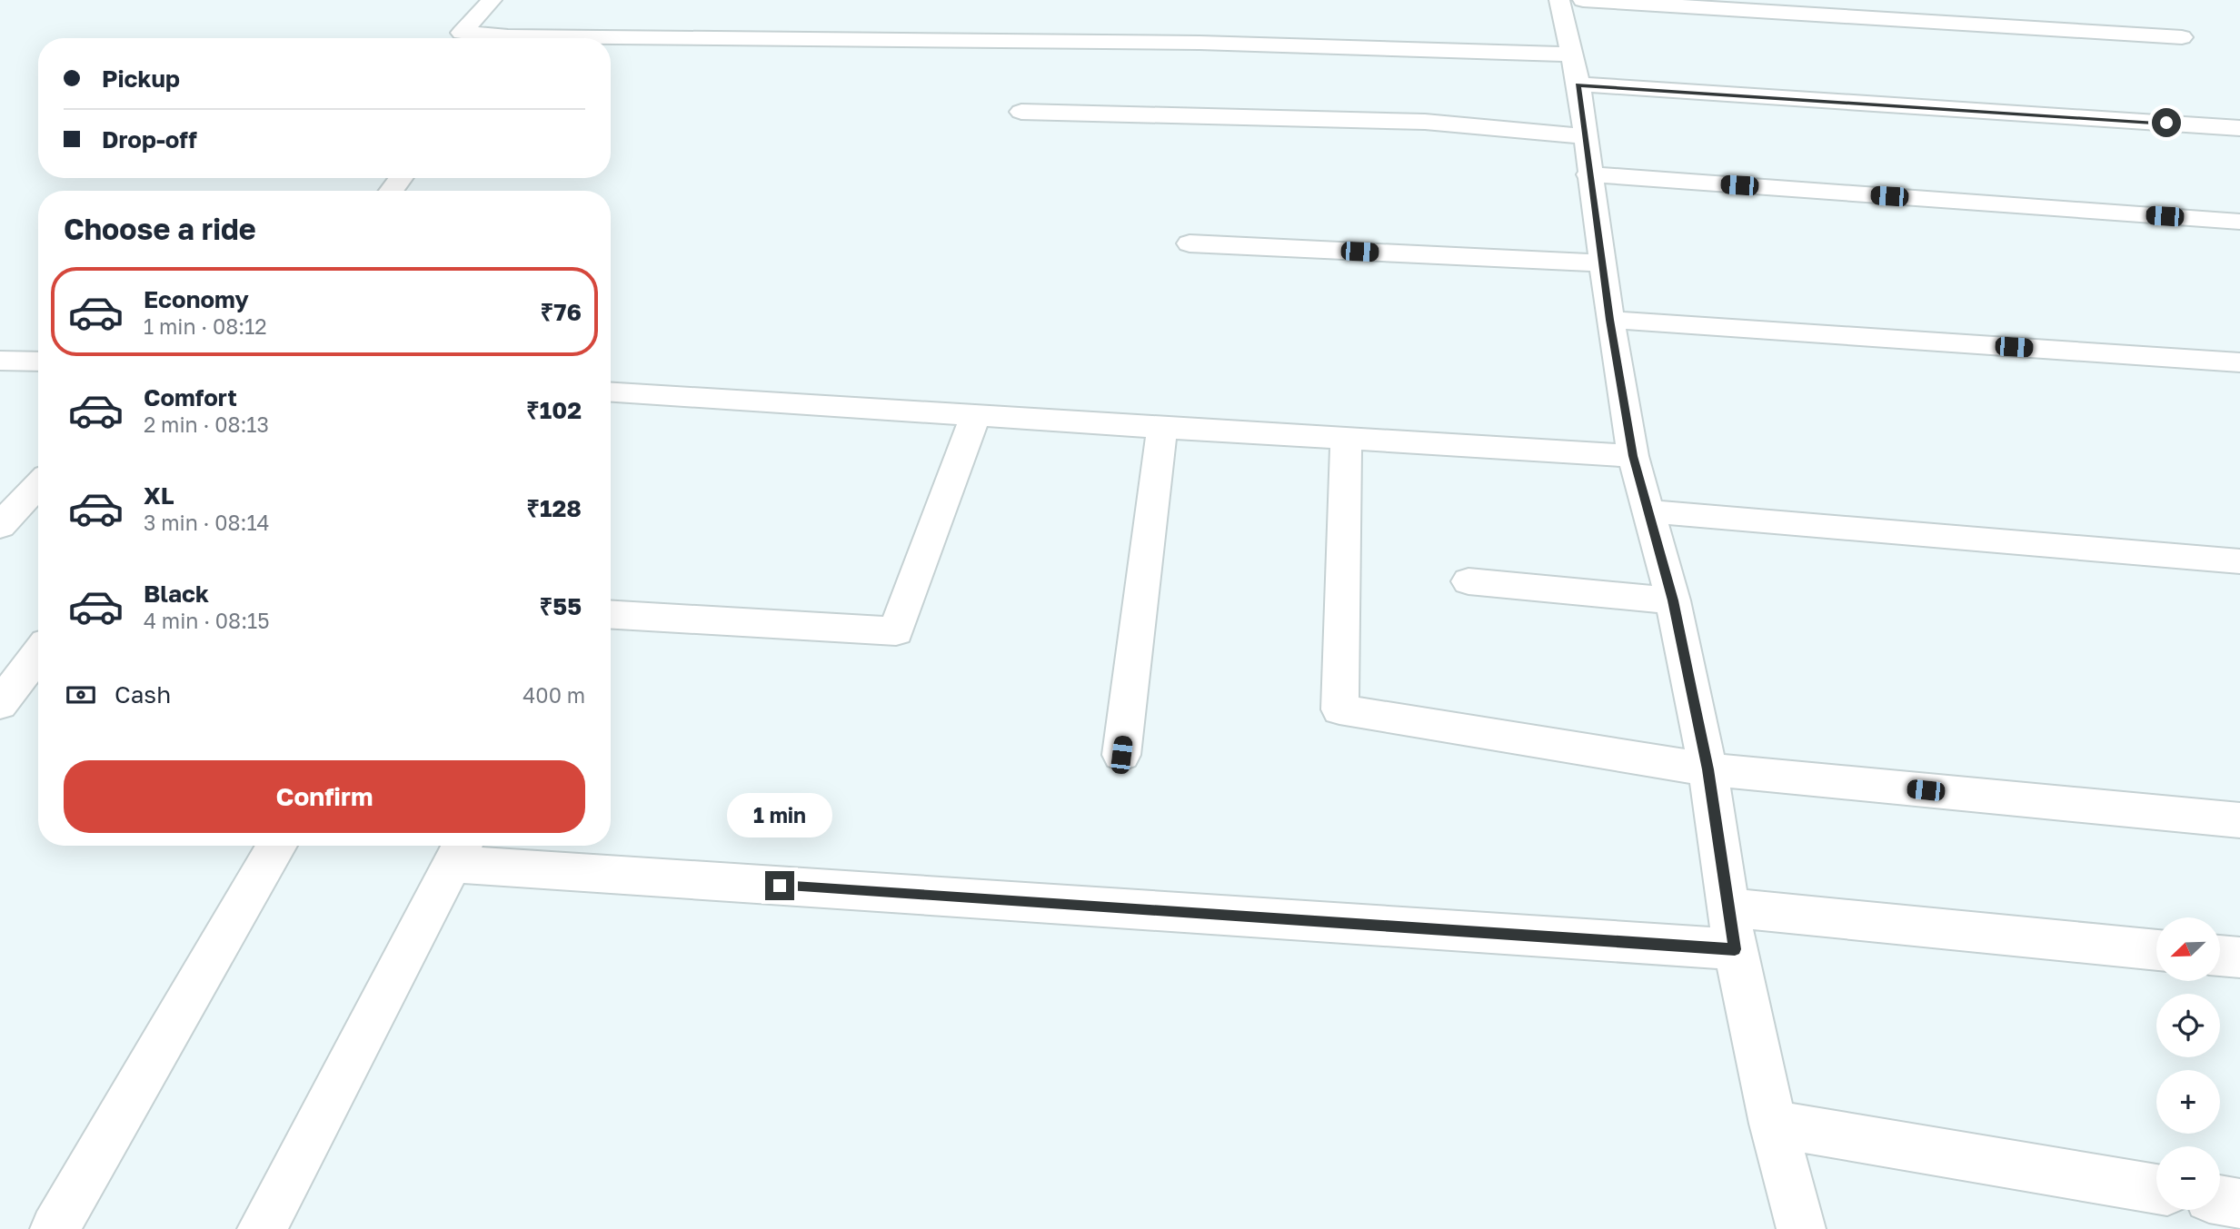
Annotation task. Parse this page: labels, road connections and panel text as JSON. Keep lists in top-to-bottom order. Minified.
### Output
{"north":"bottom left","page":{"banner":["Pickup","Drop-off"],"heading":"Choose a ride","list":[{"name":"Economy","note":"1 min · 08:12","value":"₹76"},{"name":"Comfort","note":"2 min · 08:13","value":"₹102"},{"name":"XL","note":"3 min · 08:14","value":"₹128"},{"name":"Black","note":"4 min · 08:15","value":"₹55"}],"pay":["Cash","400 m"],"buttons":"Confirm","bubble":"1 min","map_buttons":["+","−"]}}
